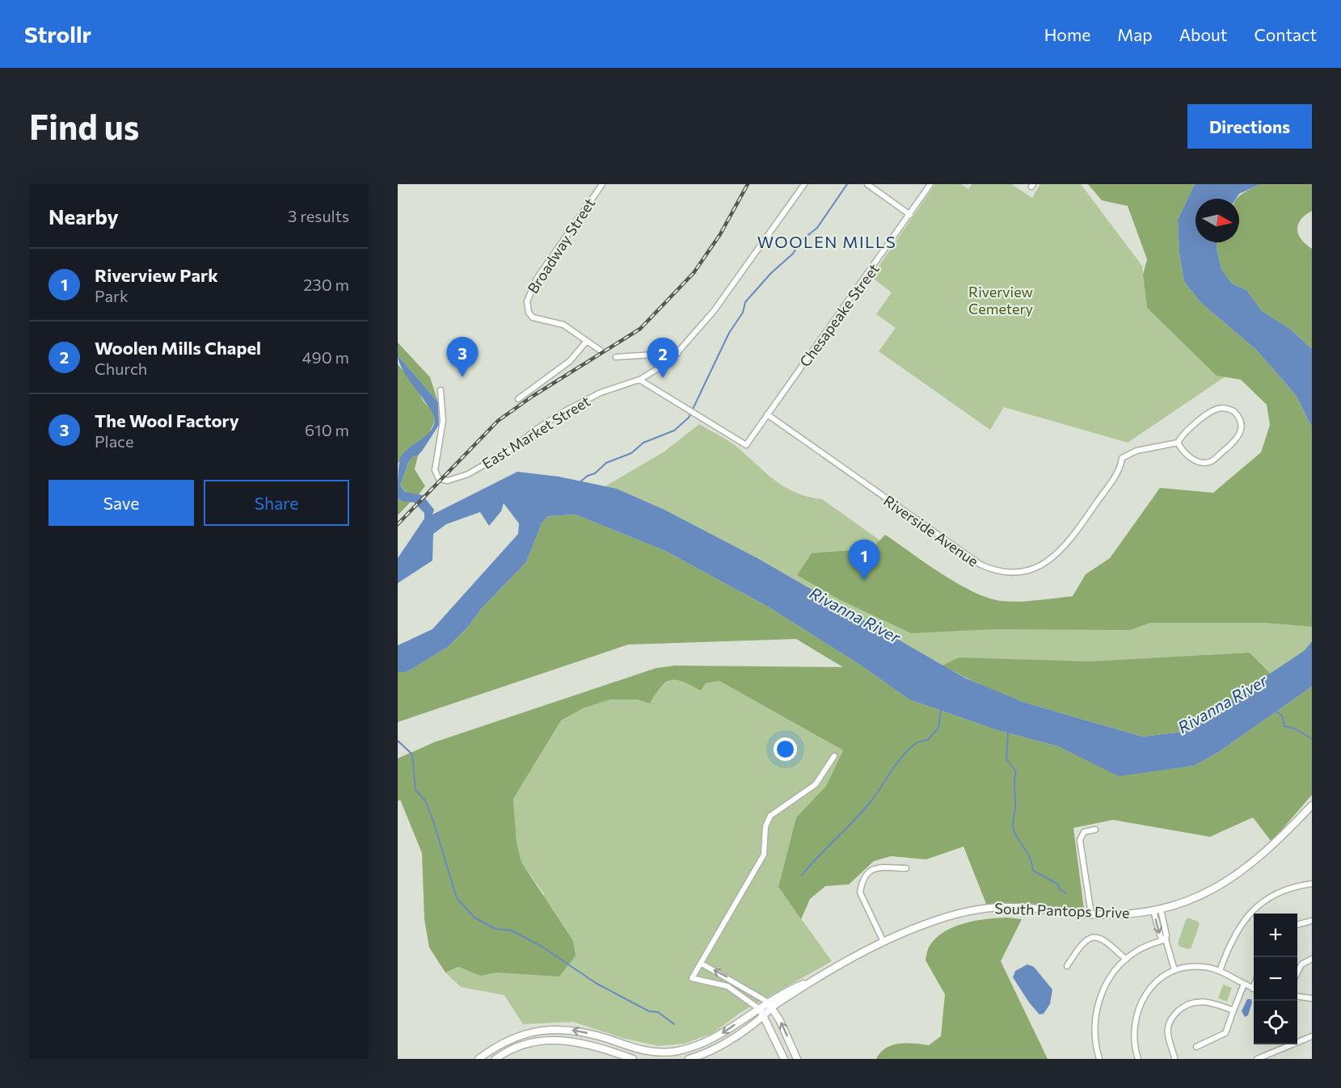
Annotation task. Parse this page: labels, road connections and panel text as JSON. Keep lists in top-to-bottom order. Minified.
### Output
{"streets":{"street":["Broadway Street","Chesapeake Street","East Market Street","Riverside Avenue","South Pantops Drive"]},"crossings":[["Chesapeake Street","East Market Street"],["Chesapeake Street","Riverside Avenue"]],"districts":["WOOLEN MILLS"],"water":["Rivanna River"],"parks":["Riverview Cemetery"],"north":"right","page":{"header":"Strollr","nav":["Home","Map","About","Contact"],"buttons":["Directions",["Save","Share"]],"title":"Find us","heading":["Nearby","3 results"],"list":[{"mark":"1","name":"Riverview Park","note":"Park","value":"230 m"},{"mark":"2","name":"Woolen Mills Chapel","note":"Church","value":"490 m"},{"mark":"3","name":"The Wool Factory","note":"Place","value":"610 m"}],"pins":["3","2","1"],"map_buttons":["+","−"]}}
